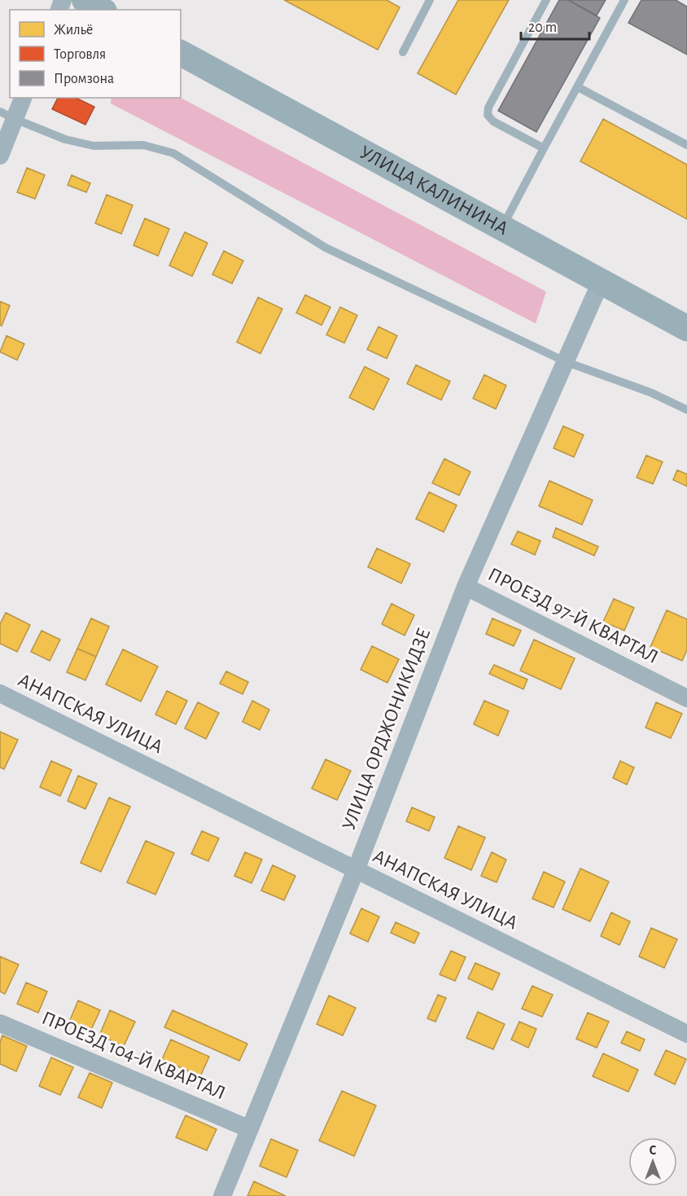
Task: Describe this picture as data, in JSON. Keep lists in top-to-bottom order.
{
  "streets": {
    "main road": ["УЛИЦА КАЛИНИНА"],
    "street": [
      "ПРОЕЗД 97-Й КВАРТАЛ",
      "АНАПСКАЯ УЛИЦА",
      "УЛИЦА ОРДЖОНИКИДЗЕ",
      "ПРОЕЗД 104-Й КВАРТАЛ"
    ]
  },
  "crossings": [
    ["УЛИЦА КАЛИНИНА", "УЛИЦА ОРДЖОНИКИДЗЕ"],
    ["ПРОЕЗД 97-Й КВАРТАЛ", "УЛИЦА ОРДЖОНИКИДЗЕ"],
    ["АНАПСКАЯ УЛИЦА", "УЛИЦА ОРДЖОНИКИДЗЕ"],
    ["УЛИЦА ОРДЖОНИКИДЗЕ", "ПРОЕЗД 104-Й КВАРТАЛ"]
  ],
  "legend": ["Жильё", "Торговля", "Промзона"],
  "scale_bar": "20 m",
  "north": "top"
}
